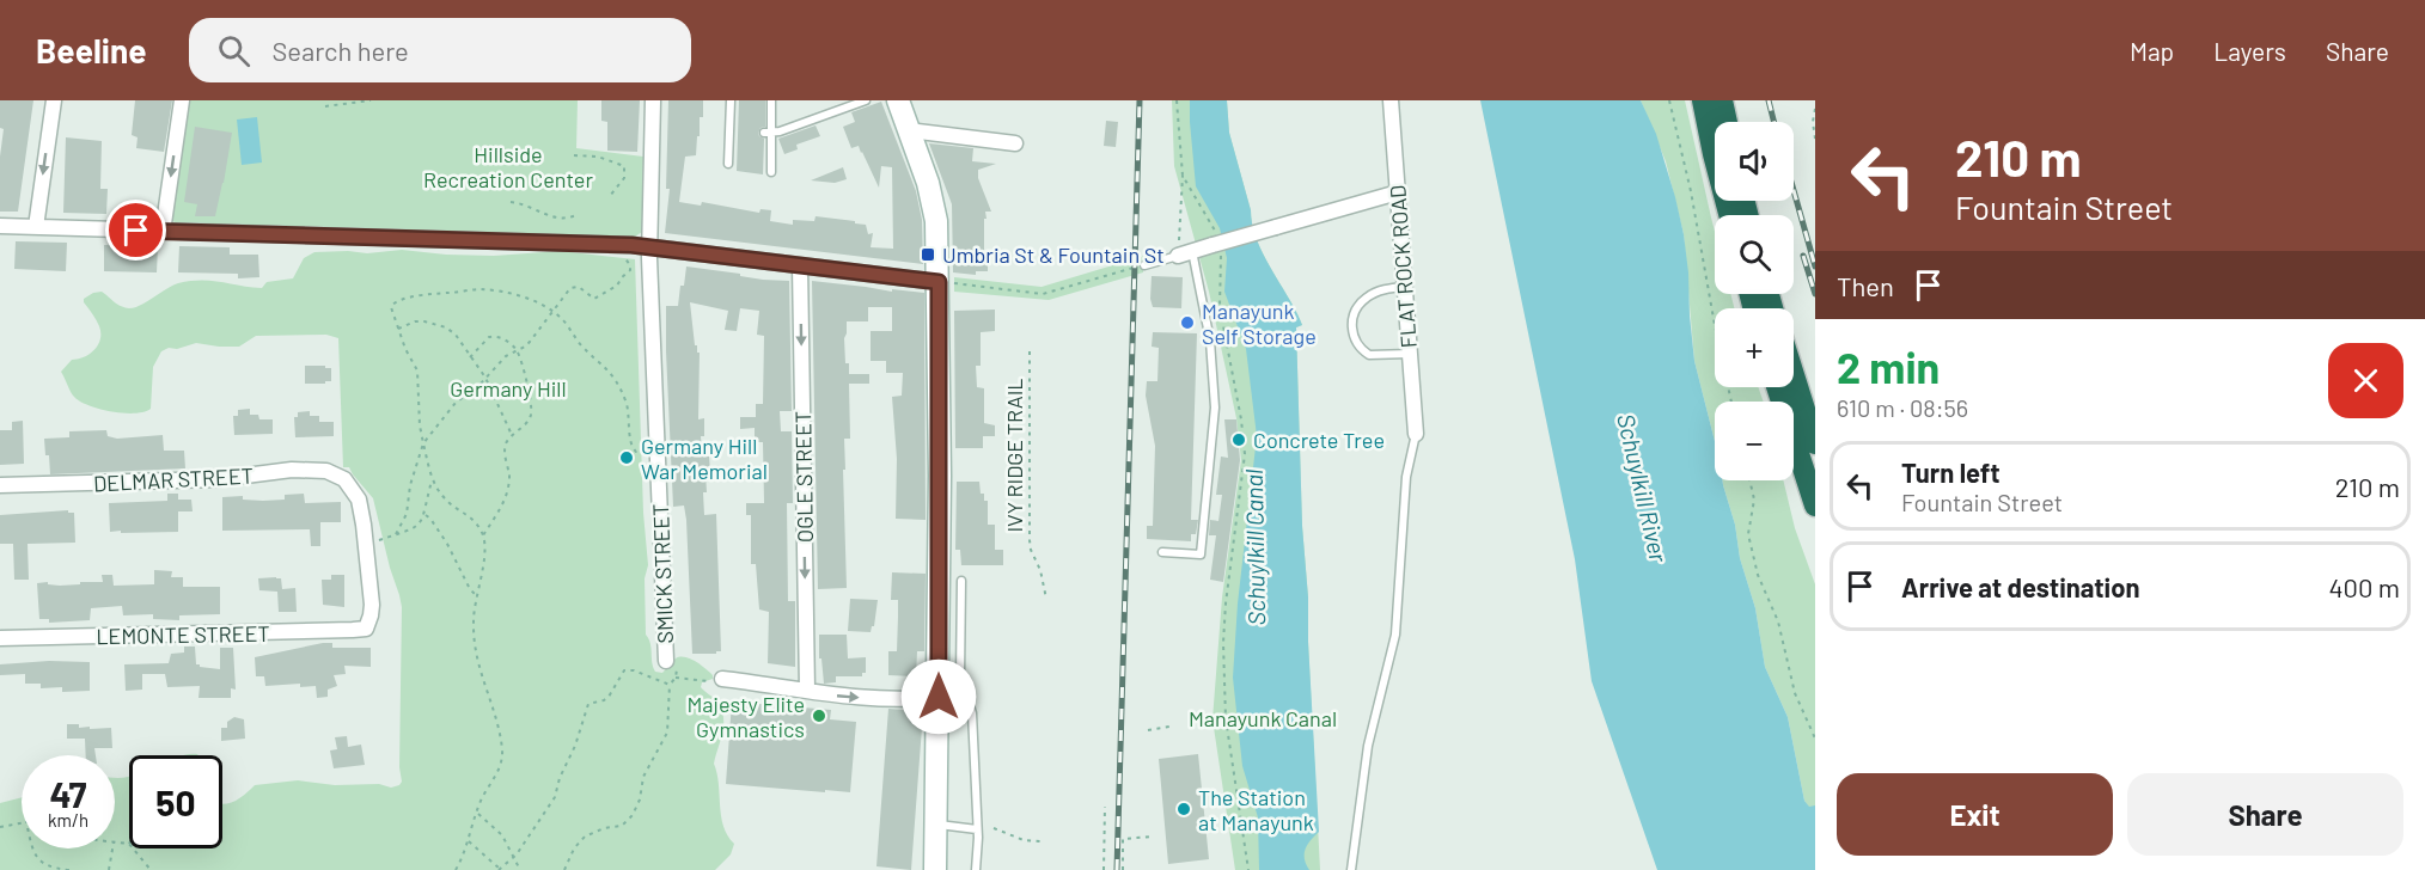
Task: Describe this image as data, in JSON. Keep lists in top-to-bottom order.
{
  "streets": {
    "street": [
      "FLAT ROCK ROAD",
      "OGLE STREET",
      "DELMAR STREET",
      "SMICK STREET",
      "LEMONTE STREET"
    ],
    "path": ["IVY RIDGE TRAIL"]
  },
  "crossings": [
    ["DELMAR STREET", "LEMONTE STREET"]
  ],
  "one_way": ["OGLE STREET"],
  "water": ["Schuylkill River", "Schuylkill Canal"],
  "parks": ["Hillside Recreation Center", "Germany Hill", "Manayunk Canal"],
  "places": {
    "transit": ["Umbria St & Fountain St"],
    "other": [
      "Manayunk Self Storage",
      "Concrete Tree",
      "Germany Hill War Memorial",
      "Majesty Elite Gymnastics",
      "The Station at Manayunk"
    ]
  },
  "page": {
    "header": "Beeline",
    "search": "Search here",
    "nav": ["Map", "Layers", "Share"],
    "turn": ["210 m", "Fountain Street"],
    "map_buttons": ["+", "−"],
    "then": "Then",
    "heading": ["2 min", "610 m · 08:56"],
    "list": [
      {
        "name": "Turn left",
        "note": "Fountain Street",
        "value": "210 m"
      },
      {
        "name": "Arrive at destination",
        "value": "400 m"
      }
    ],
    "speed": "47 km/h",
    "limit": "50",
    "buttons": ["Exit", "Share"]
  }
}
